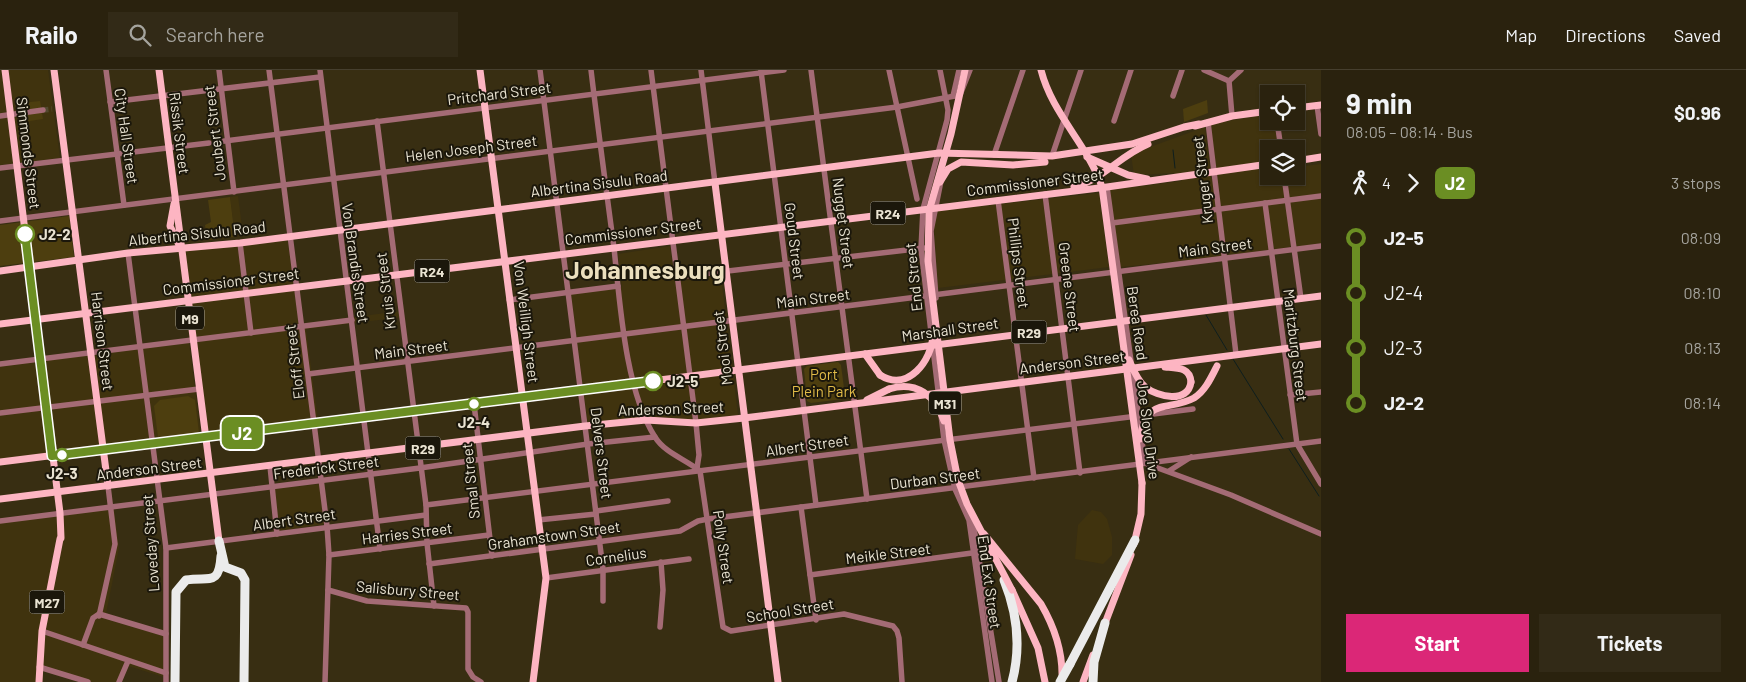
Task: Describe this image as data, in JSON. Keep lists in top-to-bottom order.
{
  "streets": {
    "main road": [
      "Rissik Street",
      "Simmonds Street",
      "Commissioner Street",
      "Albertina Sisulu Road",
      "R24",
      "M9",
      "Von Weilligh Street",
      "Marshall Street",
      "R29",
      "Harrison Street",
      "Mooi Street",
      "Anderson Street",
      "M31",
      "Joe Slovo Drive",
      "M27"
    ],
    "street": [
      "Pritchard Street",
      "Joubert Street",
      "City Hall Street",
      "Helen Joseph Street",
      "Kruger Street",
      "Nugget Street",
      "Goud Street",
      "Main Street",
      "Von Brandis Street",
      "Phillips Street",
      "End Street",
      "Greene Street",
      "Kruis Street",
      "Berea Road",
      "Maritzburg Street",
      "Eloff Street",
      "Albert Street",
      "Delvers Street",
      "Frederick Street",
      "Durban Street",
      "Smal Street",
      "Harries Street",
      "Grahamstown Street",
      "Loveday Street",
      "Polly Street",
      "Meikle Street",
      "Cornelius",
      "End Ext Street",
      "Salisbury Street",
      "School Street"
    ]
  },
  "crossings": [
    ["Pritchard Street", "Joubert Street"],
    ["Pritchard Street", "Goud Street"],
    ["Pritchard Street", "Von Brandis Street"],
    ["Pritchard Street", "Kruis Street"],
    ["Pritchard Street", "Von Weilligh Street"],
    ["Pritchard Street", "Mooi Street"],
    ["Pritchard Street", "Eloff Street"],
    ["Pritchard Street", "Delvers Street"],
    ["Pritchard Street", "Polly Street"],
    ["Rissik Street", "Helen Joseph Street"],
    ["Rissik Street", "Commissioner Street"],
    ["Rissik Street", "Albertina Sisulu Road"],
    ["Rissik Street", "Anderson Street"],
    ["Rissik Street", "Albert Street"],
    ["Rissik Street", "Frederick Street"],
    ["Joubert Street", "Helen Joseph Street"],
    ["City Hall Street", "Helen Joseph Street"],
    ["Helen Joseph Street", "Simmonds Street"],
    ["Helen Joseph Street", "Nugget Street"],
    ["Helen Joseph Street", "Goud Street"],
    ["Helen Joseph Street", "Von Brandis Street"],
    ["Helen Joseph Street", "Kruis Street"],
    ["Helen Joseph Street", "Von Weilligh Street"],
    ["Helen Joseph Street", "Harrison Street"],
    ["Helen Joseph Street", "Mooi Street"],
    ["Helen Joseph Street", "Eloff Street"],
    ["Helen Joseph Street", "Delvers Street"],
    ["Helen Joseph Street", "Polly Street"],
    ["Simmonds Street", "Commissioner Street"],
    ["Simmonds Street", "Albertina Sisulu Road"],
    ["Simmonds Street", "Anderson Street"],
    ["Simmonds Street", "Frederick Street"],
    ["Kruger Street", "Commissioner Street"],
    ["Kruger Street", "Albertina Sisulu Road"],
    ["Kruger Street", "Main Street"],
    ["Kruger Street", "Marshall Street"],
    ["Kruger Street", "Anderson Street"],
    ["Commissioner Street", "Albertina Sisulu Road"],
    ["Commissioner Street", "Nugget Street"],
    ["Commissioner Street", "Goud Street"],
    ["Commissioner Street", "Von Brandis Street"],
    ["Commissioner Street", "Phillips Street"],
    ["Commissioner Street", "End Street"],
    ["Commissioner Street", "Greene Street"],
    ["Commissioner Street", "Kruis Street"],
    ["Commissioner Street", "Von Weilligh Street"],
    ["Commissioner Street", "Berea Road"],
    ["Commissioner Street", "Harrison Street"],
    ["Commissioner Street", "Mooi Street"],
    ["Commissioner Street", "Eloff Street"],
    ["Commissioner Street", "M31"],
    ["Commissioner Street", "Delvers Street"],
    ["Commissioner Street", "Loveday Street"],
    ["Commissioner Street", "Polly Street"],
    ["Albertina Sisulu Road", "Nugget Street"],
    ["Albertina Sisulu Road", "Goud Street"],
    ["Albertina Sisulu Road", "Von Brandis Street"],
    ["Albertina Sisulu Road", "End Street"],
    ["Albertina Sisulu Road", "Kruis Street"],
    ["Albertina Sisulu Road", "Von Weilligh Street"],
    ["Albertina Sisulu Road", "Harrison Street"],
    ["Albertina Sisulu Road", "Mooi Street"],
    ["Albertina Sisulu Road", "Eloff Street"],
    ["Albertina Sisulu Road", "Delvers Street"],
    ["Albertina Sisulu Road", "Loveday Street"],
    ["Albertina Sisulu Road", "Polly Street"],
    ["Nugget Street", "Main Street"],
    ["Nugget Street", "Marshall Street"],
    ["Nugget Street", "Anderson Street"],
    ["Nugget Street", "Albert Street"],
    ["Nugget Street", "Durban Street"],
    ["Goud Street", "Main Street"],
    ["Goud Street", "Marshall Street"],
    ["Goud Street", "Anderson Street"],
    ["Goud Street", "Albert Street"],
    ["Goud Street", "Durban Street"],
    ["Main Street", "Von Brandis Street"],
    ["Main Street", "Phillips Street"],
    ["Main Street", "End Street"],
    ["Main Street", "Greene Street"],
    ["Main Street", "Kruis Street"],
    ["Main Street", "Von Weilligh Street"],
    ["Main Street", "Berea Road"],
    ["Main Street", "Maritzburg Street"],
    ["Main Street", "Mooi Street"],
    ["Main Street", "Eloff Street"],
    ["Main Street", "Delvers Street"],
    ["Main Street", "Polly Street"],
    ["Von Brandis Street", "Anderson Street"],
    ["Von Brandis Street", "Albert Street"],
    ["Von Brandis Street", "Frederick Street"],
    ["Von Brandis Street", "Harries Street"],
    ["Phillips Street", "Marshall Street"],
    ["Phillips Street", "Anderson Street"],
    ["Phillips Street", "Albert Street"],
    ["Phillips Street", "Durban Street"],
    ["End Street", "Marshall Street"],
    ["End Street", "Anderson Street"],
    ["End Street", "M31"],
    ["End Street", "Albert Street"],
    ["End Street", "Durban Street"],
    ["End Street", "End Ext Street"],
    ["Greene Street", "Marshall Street"],
    ["Greene Street", "Anderson Street"],
    ["Greene Street", "Albert Street"],
    ["Greene Street", "Durban Street"],
    ["Kruis Street", "Anderson Street"],
    ["Kruis Street", "Albert Street"],
    ["Kruis Street", "Frederick Street"],
    ["Kruis Street", "Harries Street"],
    ["Kruis Street", "Grahamstown Street"],
    ["Kruis Street", "Salisbury Street"],
    ["Von Weilligh Street", "Anderson Street"],
    ["Von Weilligh Street", "Albert Street"],
    ["Von Weilligh Street", "Frederick Street"],
    ["Von Weilligh Street", "Grahamstown Street"],
    ["Von Weilligh Street", "Cornelius"],
    ["Berea Road", "Marshall Street"],
    ["Berea Road", "Anderson Street"],
    ["Berea Road", "Albert Street"],
    ["Berea Road", "Durban Street"],
    ["Marshall Street", "Maritzburg Street"],
    ["Marshall Street", "Mooi Street"],
    ["Marshall Street", "Polly Street"],
    ["Harrison Street", "Anderson Street"],
    ["Harrison Street", "Frederick Street"],
    ["Maritzburg Street", "Anderson Street"],
    ["Maritzburg Street", "Durban Street"],
    ["Mooi Street", "Anderson Street"],
    ["Mooi Street", "Albert Street"],
    ["Mooi Street", "Durban Street"],
    ["Mooi Street", "School Street"],
    ["Eloff Street", "Anderson Street"],
    ["Eloff Street", "Albert Street"],
    ["Eloff Street", "Frederick Street"],
    ["Eloff Street", "Harries Street"],
    ["Eloff Street", "Salisbury Street"],
    ["Anderson Street", "Delvers Street"],
    ["Anderson Street", "Smal Street"],
    ["Anderson Street", "Loveday Street"],
    ["Anderson Street", "Polly Street"],
    ["M31", "Albert Street"],
    ["M31", "Meikle Street"],
    ["Albert Street", "Delvers Street"],
    ["Albert Street", "Smal Street"],
    ["Albert Street", "Loveday Street"],
    ["Albert Street", "Polly Street"],
    ["Delvers Street", "Frederick Street"],
    ["Delvers Street", "Grahamstown Street"],
    ["Delvers Street", "Cornelius"],
    ["Frederick Street", "Smal Street"],
    ["Frederick Street", "Loveday Street"],
    ["Durban Street", "Grahamstown Street"],
    ["Durban Street", "Polly Street"],
    ["Durban Street", "End Ext Street"],
    ["Smal Street", "Harries Street"],
    ["Smal Street", "Grahamstown Street"],
    ["Polly Street", "School Street"],
    ["Meikle Street", "End Ext Street"]
  ],
  "districts": ["Johannesburg"],
  "parks": ["Port Plein Park"],
  "places": [
    "J2-2",
    "J2-5",
    "J2-4",
    "J2-3"
  ],
  "lines": ["bus line J2"],
  "page": {
    "header": "Railo",
    "search": "Search here",
    "nav": ["Map", "Directions", "Saved"],
    "on_map": "J2",
    "heading": ["9 min", "08:05 – 08:14 · Bus", "$0.96"],
    "legs": ["4", "J2", "3 stops"],
    "list": [
      {
        "name": "J2-5",
        "value": "08:09"
      },
      {
        "name": "J2-4",
        "value": "08:10"
      },
      {
        "name": "J2-3",
        "value": "08:13"
      },
      {
        "name": "J2-2",
        "value": "08:14"
      }
    ],
    "buttons": ["Start", "Tickets"]
  }
}
